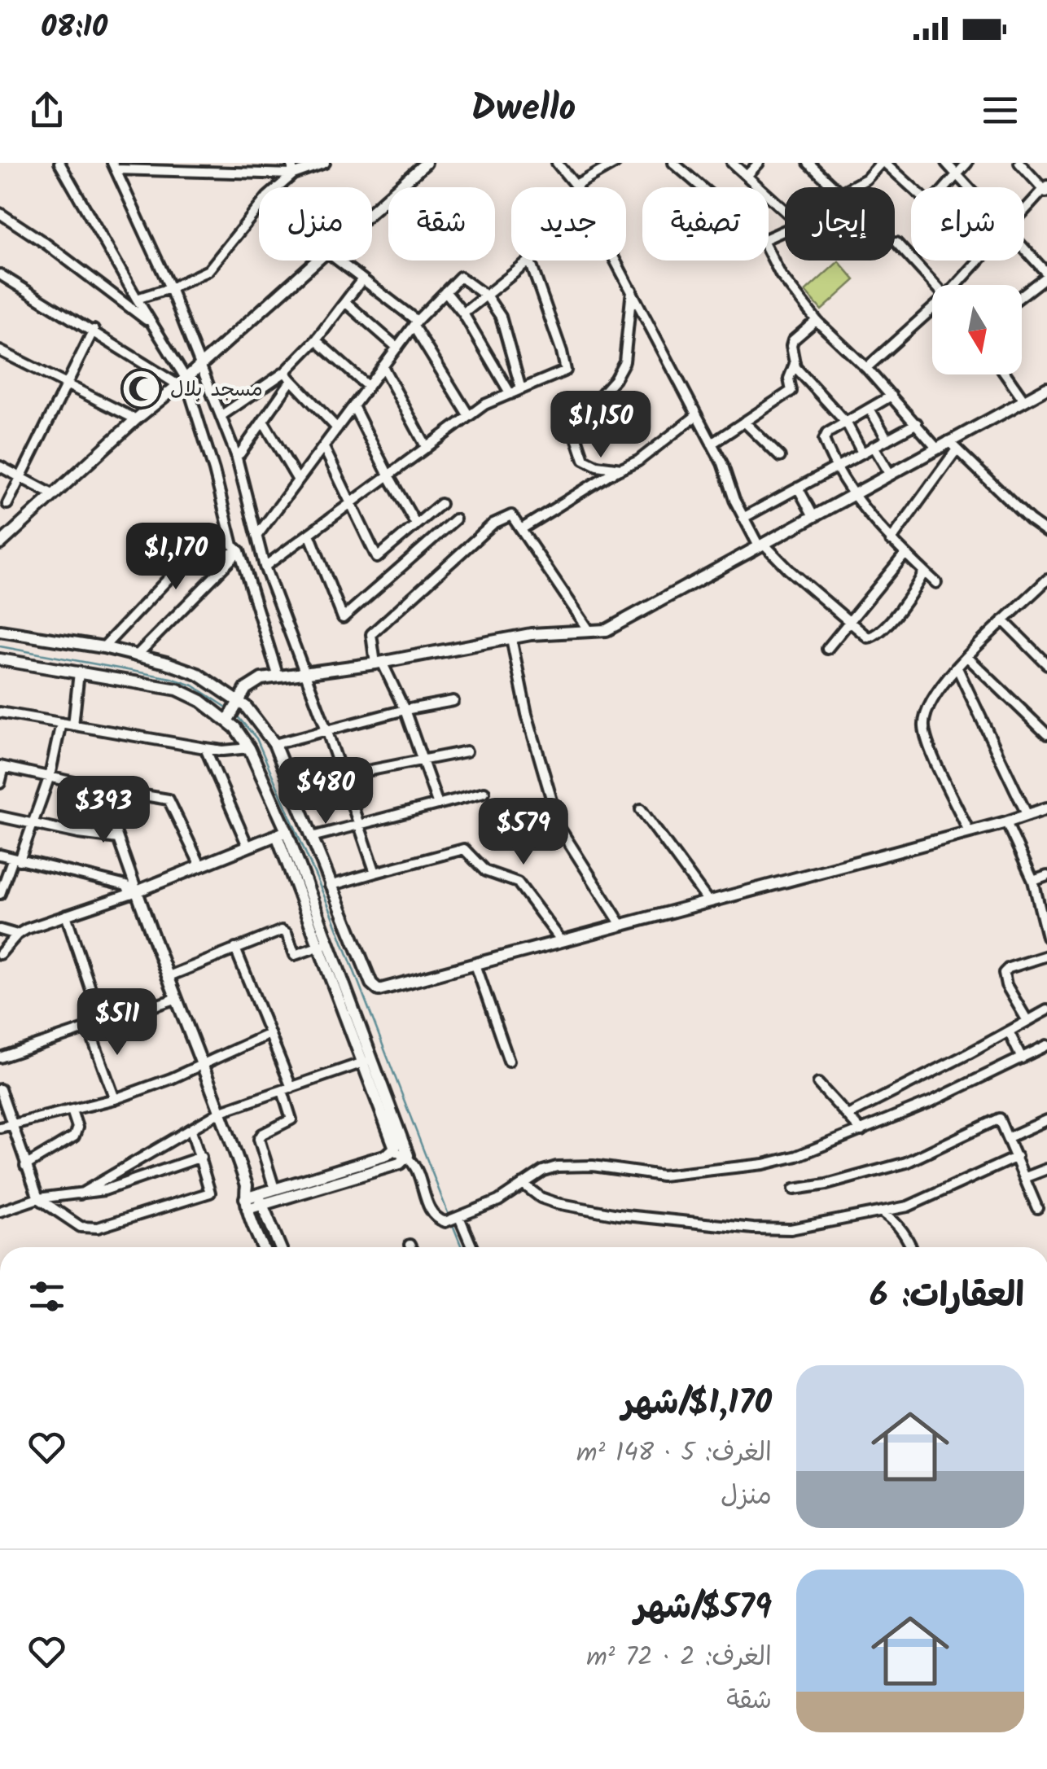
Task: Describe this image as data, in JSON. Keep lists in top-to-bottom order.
{
  "places": {
    "mosque": ["مسجد بلال"]
  },
  "north": "bottom",
  "page": {
    "status": "08:10",
    "header": "Dwello",
    "chip": [
      "شراء",
      "إيجار",
      "تصفية",
      "جديد",
      "شقة",
      "منزل"
    ],
    "price": [
      "$1,150",
      "$1,170",
      "$480",
      "$393",
      "$579",
      "$511"
    ],
    "heading": "العقارات: 6",
    "list": [
      {
        "name": "$1,170/شهر",
        "note": "الغرف: 5 · 148 m² · منزل"
      },
      {
        "name": "$579/شهر",
        "note": "الغرف: 2 · 72 m² · شقة"
      }
    ]
  }
}
